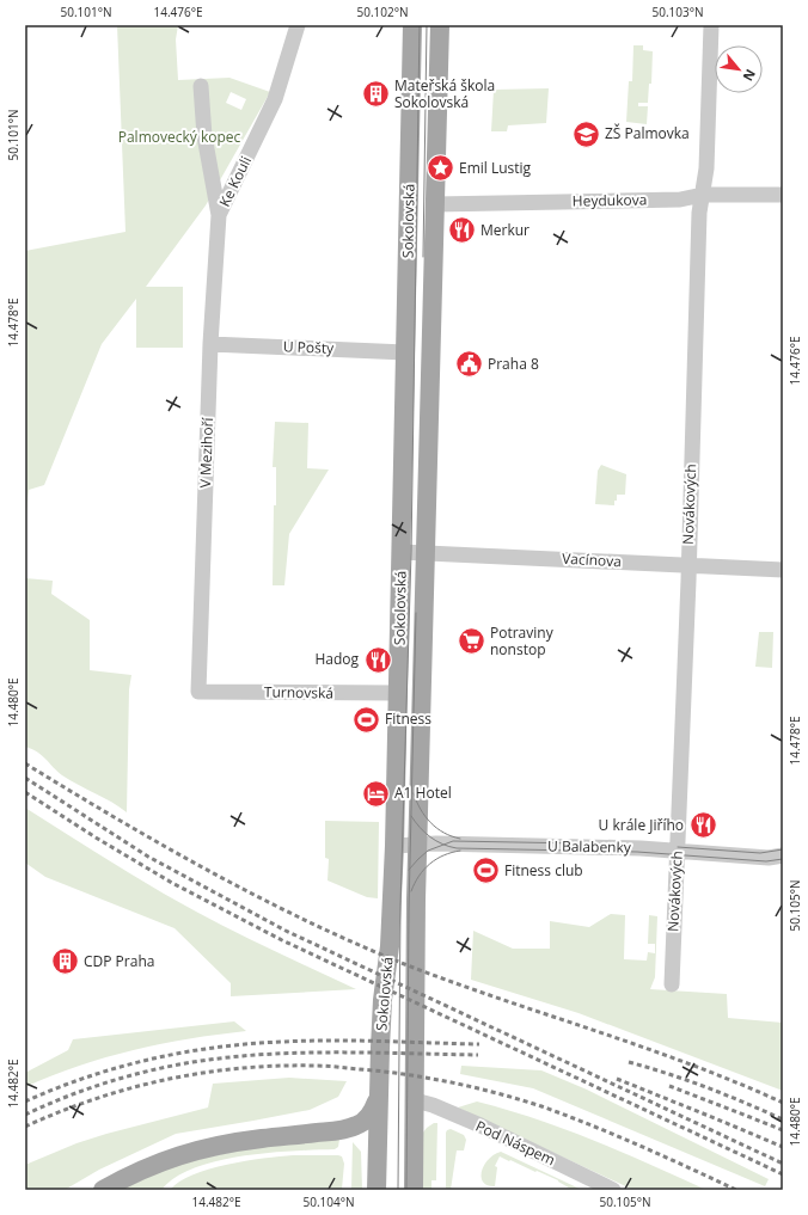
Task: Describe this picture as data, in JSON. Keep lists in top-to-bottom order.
{
  "streets": {
    "main road": ["Sokolovská"],
    "street": [
      "Ke Kouli",
      "Heydukova",
      "U Pošty",
      "V Mezihoří",
      "Novákových",
      "Vacínova",
      "Turnovská",
      "U Balabenky",
      "Pod Náspem"
    ]
  },
  "crossings": [
    ["Ke Kouli", "V Mezihoří"],
    ["Heydukova", "Sokolovská"],
    ["Heydukova", "Novákových"],
    ["Sokolovská", "U Pošty"],
    ["Sokolovská", "Vacínova"],
    ["Sokolovská", "Turnovská"],
    ["Sokolovská", "U Balabenky"],
    ["Sokolovská", "Pod Náspem"],
    ["U Pošty", "V Mezihoří"],
    ["V Mezihoří", "Turnovská"],
    ["Novákových", "Vacínova"],
    ["Novákových", "U Balabenky"]
  ],
  "parks": ["Palmovecký kopec"],
  "places": {
    "building": ["Mateřská škola Sokolovská", "CDP Praha"],
    "school or university": ["ZŠ Palmovka"],
    "place": ["Emil Lustig"],
    "restaurant": ["Merkur", "Hadog", "U krále Jiřího"],
    "public building": ["Praha 8"],
    "supermarket": ["Potraviny nonstop"],
    "sports": ["Fitness", "Fitness club"],
    "hotel": ["A1 Hotel"]
  },
  "north": "bottom right",
  "coordinates": [
    "50.101°N",
    "14.476°E",
    "50.102°N",
    "50.103°N",
    "14.478°E",
    "14.480°E",
    "50.105°N",
    "14.482°E",
    "50.104°N"
  ]
}
